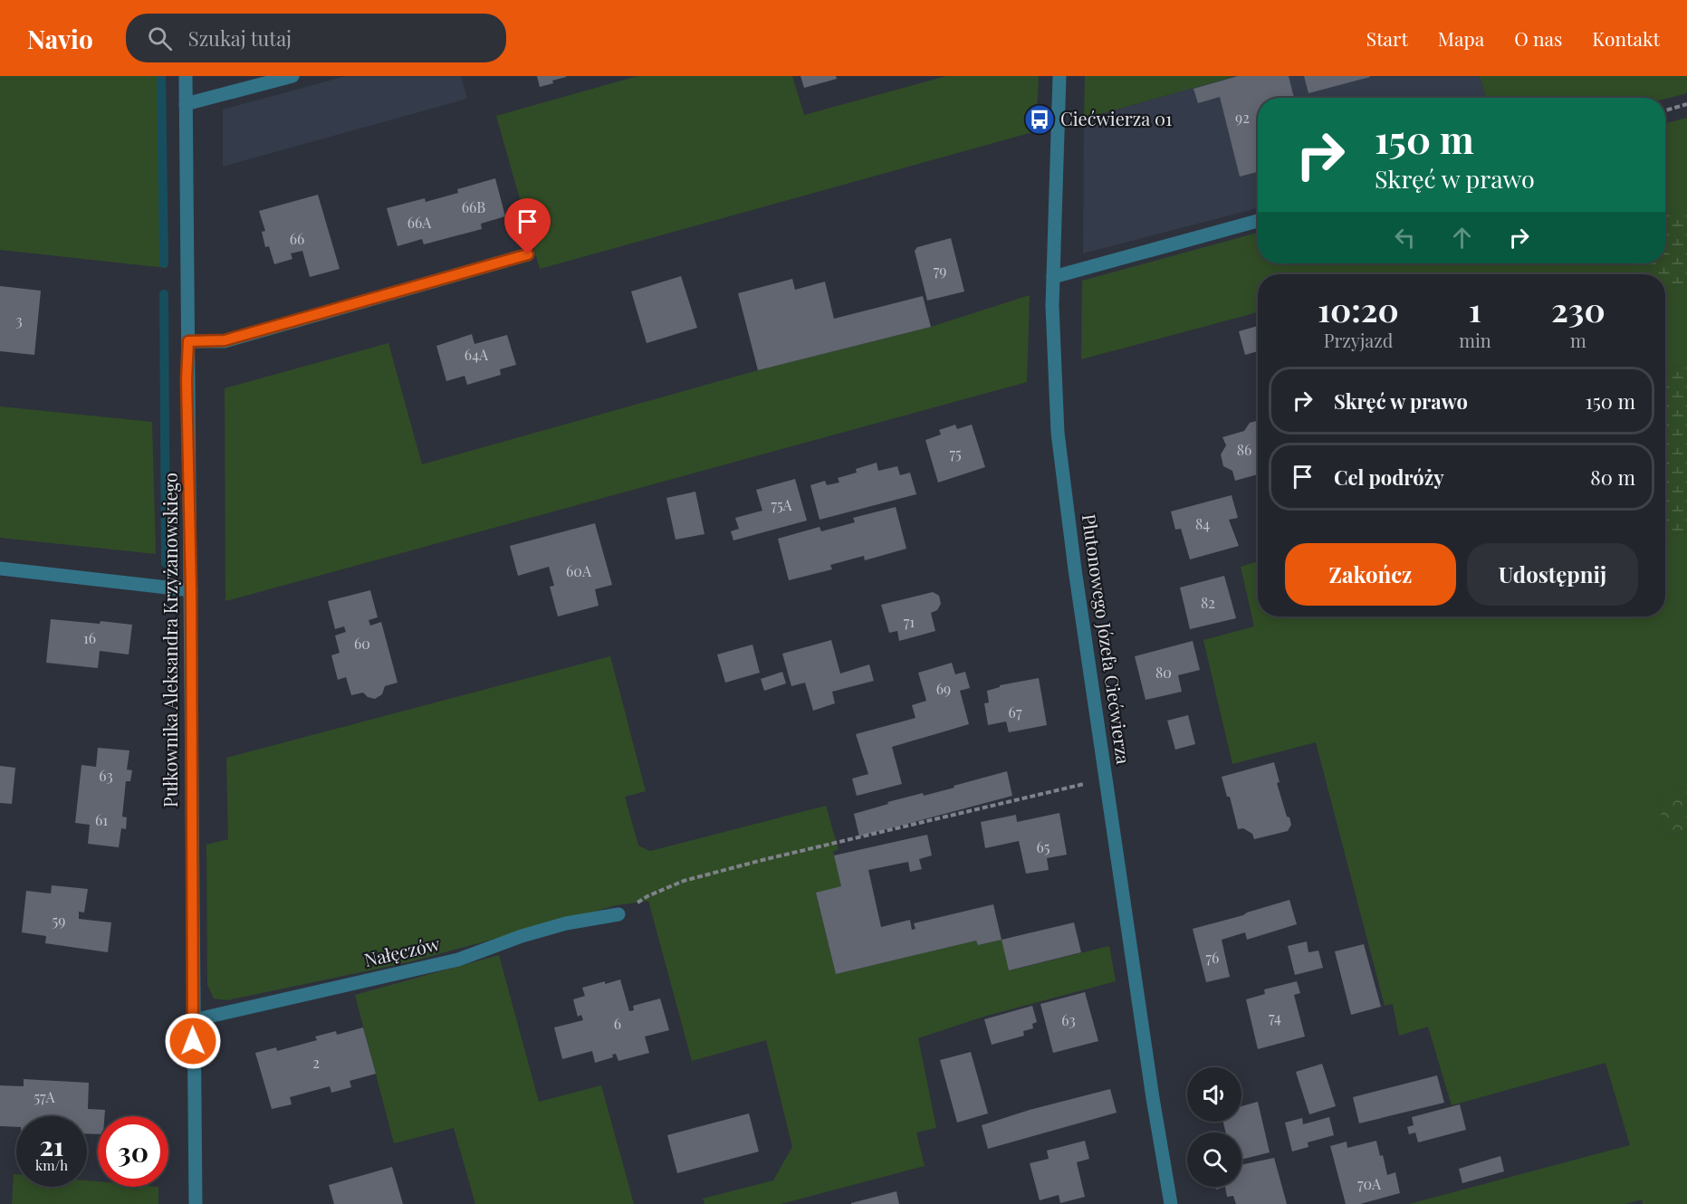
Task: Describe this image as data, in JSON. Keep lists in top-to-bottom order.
{
  "streets": {
    "street": ["Plutonowego Józefa Ciećwierza", "Pułkownika Aleksandra Krzyżanowskiego", "Nałęczów"]
  },
  "crossings": [
    ["Pułkownika Aleksandra Krzyżanowskiego", "Nałęczów"]
  ],
  "places": {
    "bus stop": ["Ciećwierza 01"]
  },
  "house_numbers": [
    "92",
    "66B",
    "66A",
    "66",
    "79",
    "3",
    "64A",
    "86",
    "75",
    "75A",
    "84",
    "60A",
    "82",
    "71",
    "16",
    "60",
    "80",
    "69",
    "67",
    "63",
    "61",
    "65",
    "59",
    "76",
    "74",
    "63",
    "6",
    "2",
    "57A",
    "70A"
  ],
  "page": {
    "header": "Navio",
    "search": "Szukaj tutaj",
    "nav": [
      "Start",
      "Mapa",
      "O nas",
      "Kontakt"
    ],
    "turn": ["150 m", "Skręć w prawo"],
    "eta": [
      "10:20",
      "Przyjazd",
      "1",
      "min",
      "230",
      "m"
    ],
    "list": [
      {
        "name": "Skręć w prawo",
        "value": "150 m"
      },
      {
        "name": "Cel podróży",
        "value": "80 m"
      }
    ],
    "buttons": ["Zakończ", "Udostępnij"],
    "speed": "21 km/h",
    "limit": "30"
  }
}
